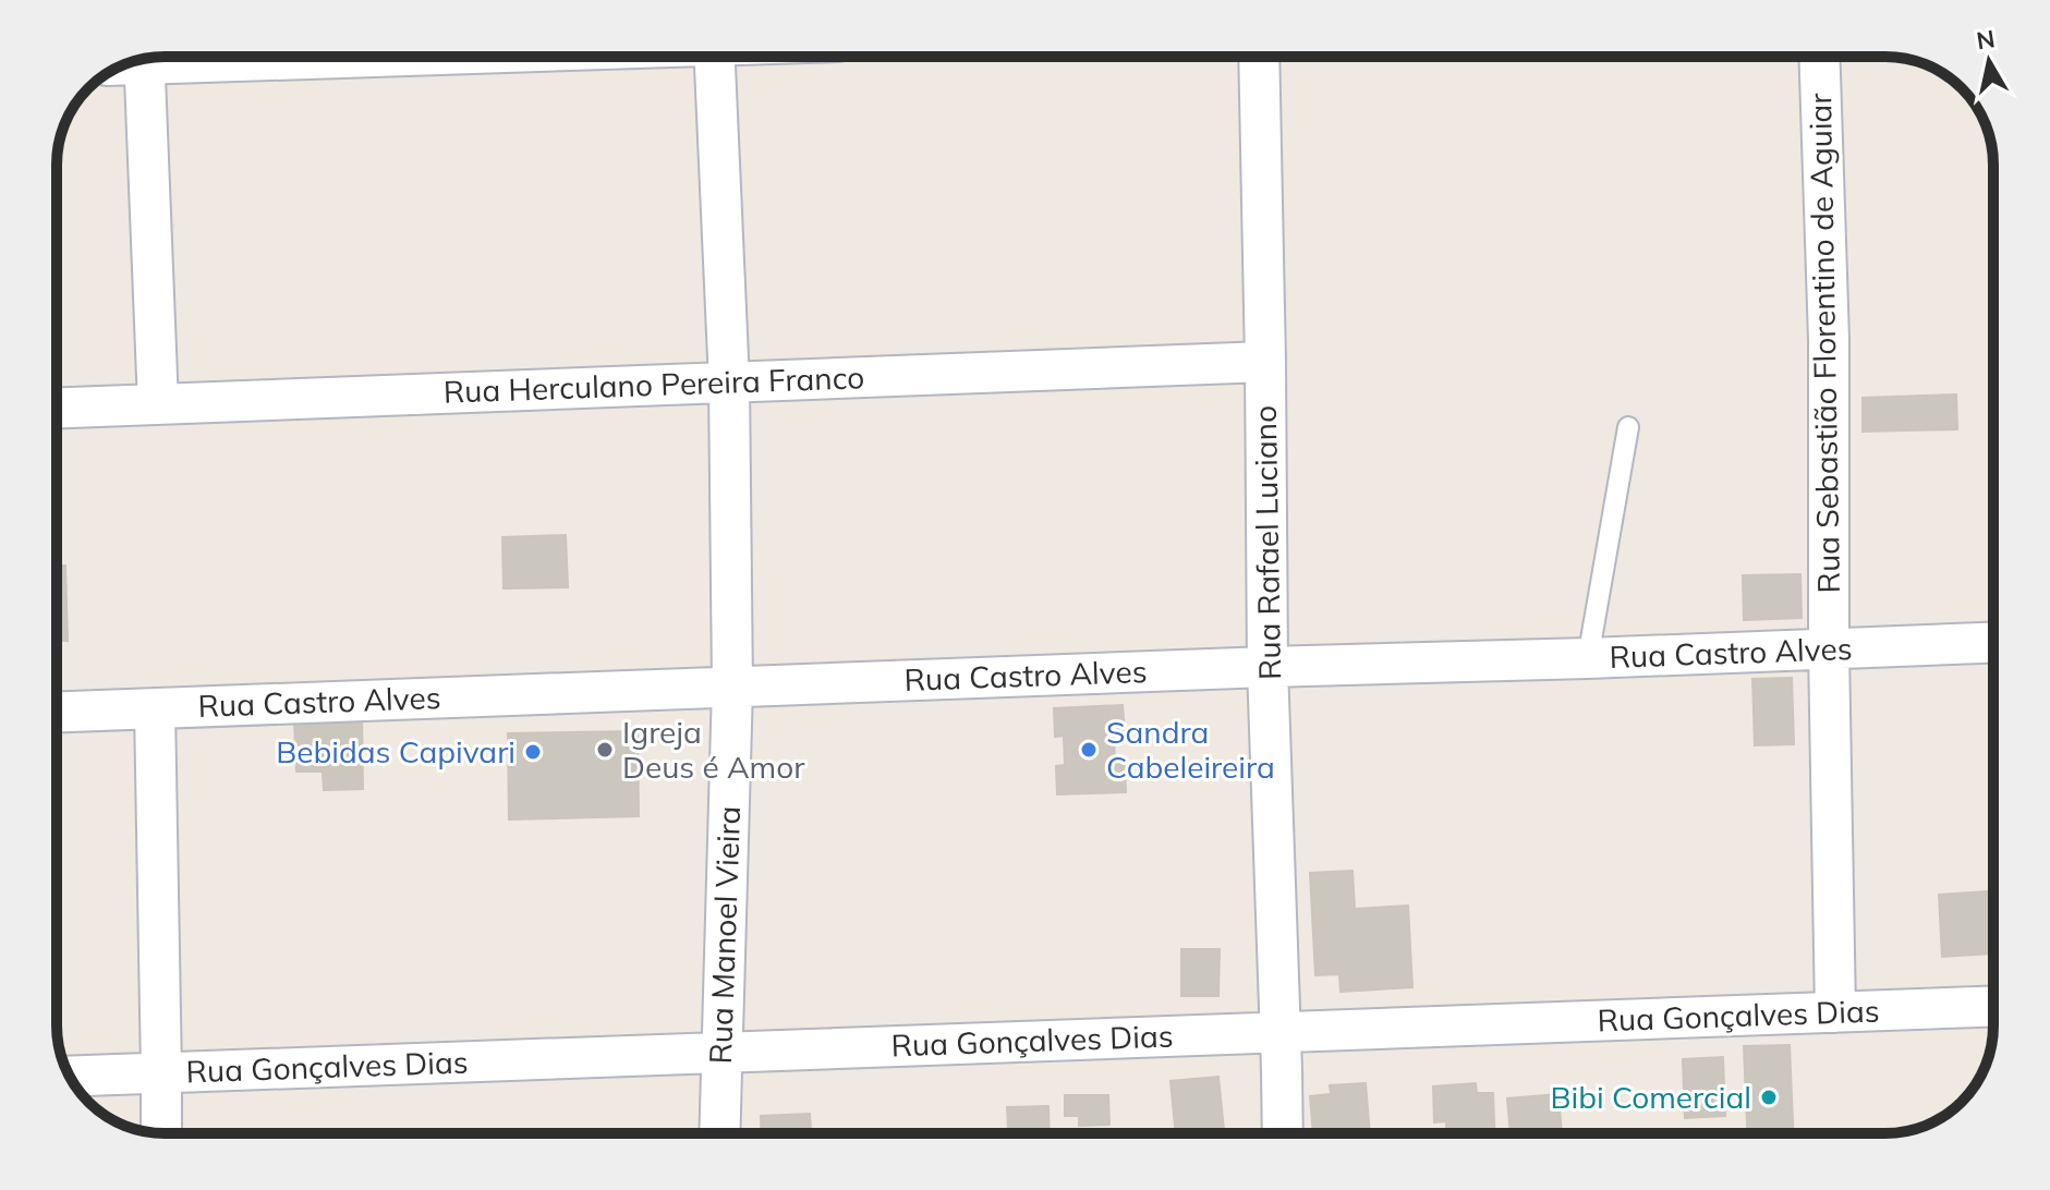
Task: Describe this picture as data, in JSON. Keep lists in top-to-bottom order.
{
  "streets": {
    "street": [
      "Rua Sebastião Florentino de Aguiar",
      "Rua Herculano Pereira Franco",
      "Rua Rafael Luciano",
      "Rua Castro Alves",
      "Rua Manoel Vieira",
      "Rua Gonçalves Dias"
    ]
  },
  "crossings": [
    ["Rua Sebastião Florentino de Aguiar", "Rua Castro Alves"],
    ["Rua Sebastião Florentino de Aguiar", "Rua Gonçalves Dias"],
    ["Rua Herculano Pereira Franco", "Rua Rafael Luciano"],
    ["Rua Herculano Pereira Franco", "Rua Manoel Vieira"],
    ["Rua Rafael Luciano", "Rua Castro Alves"],
    ["Rua Rafael Luciano", "Rua Gonçalves Dias"],
    ["Rua Castro Alves", "Rua Manoel Vieira"],
    ["Rua Manoel Vieira", "Rua Gonçalves Dias"]
  ],
  "places": [
    "Igreja Deus é Amor",
    "Sandra Cabeleireira",
    "Bebidas Capivari",
    "Bibi Comercial"
  ],
  "north": "top"
}
